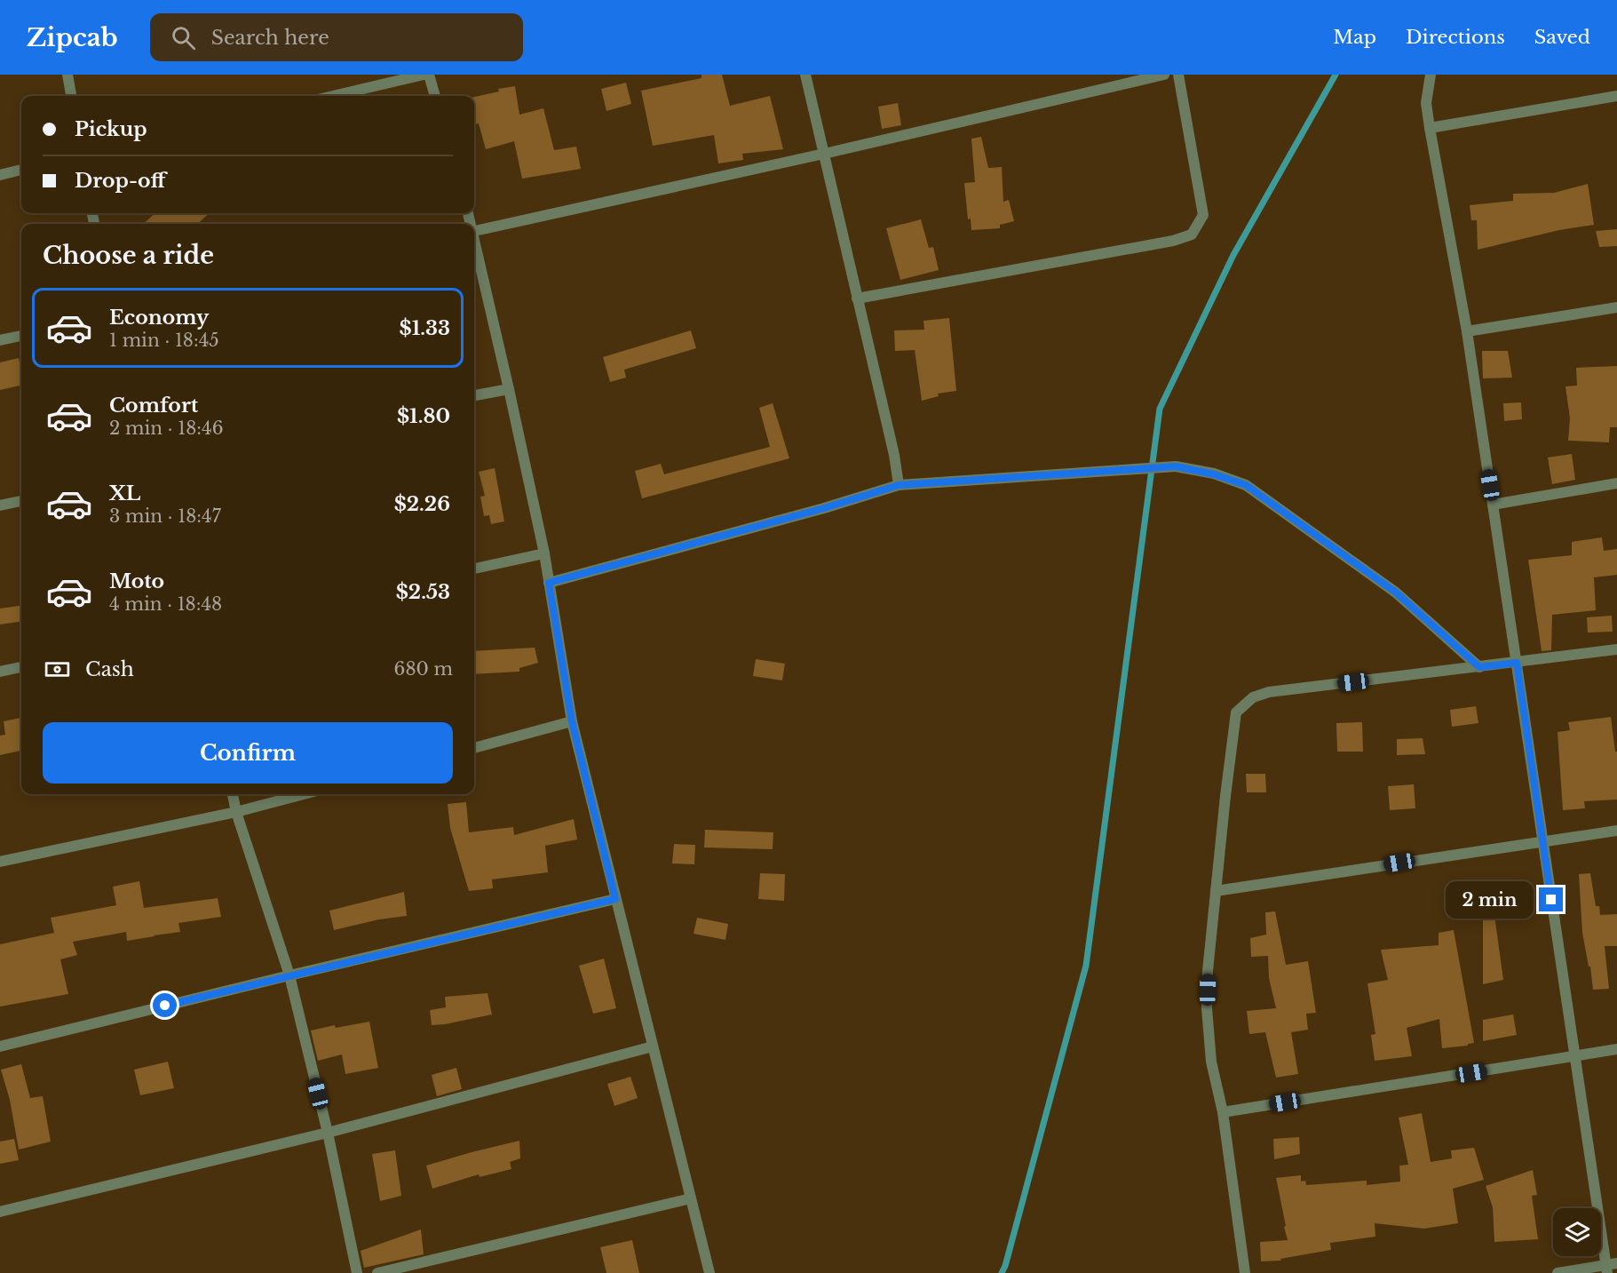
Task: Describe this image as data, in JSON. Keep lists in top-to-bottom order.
{
  "page": {
    "header": "Zipcab",
    "search": "Search here",
    "nav": ["Map", "Directions", "Saved"],
    "banner": ["Pickup", "Drop-off"],
    "heading": "Choose a ride",
    "list": [
      {
        "name": "Economy",
        "note": "1 min · 18:45",
        "value": "$1.33"
      },
      {
        "name": "Comfort",
        "note": "2 min · 18:46",
        "value": "$1.80"
      },
      {
        "name": "XL",
        "note": "3 min · 18:47",
        "value": "$2.26"
      },
      {
        "name": "Moto",
        "note": "4 min · 18:48",
        "value": "$2.53"
      }
    ],
    "pay": ["Cash", "680 m"],
    "buttons": "Confirm",
    "bubble": "2 min"
  }
}
